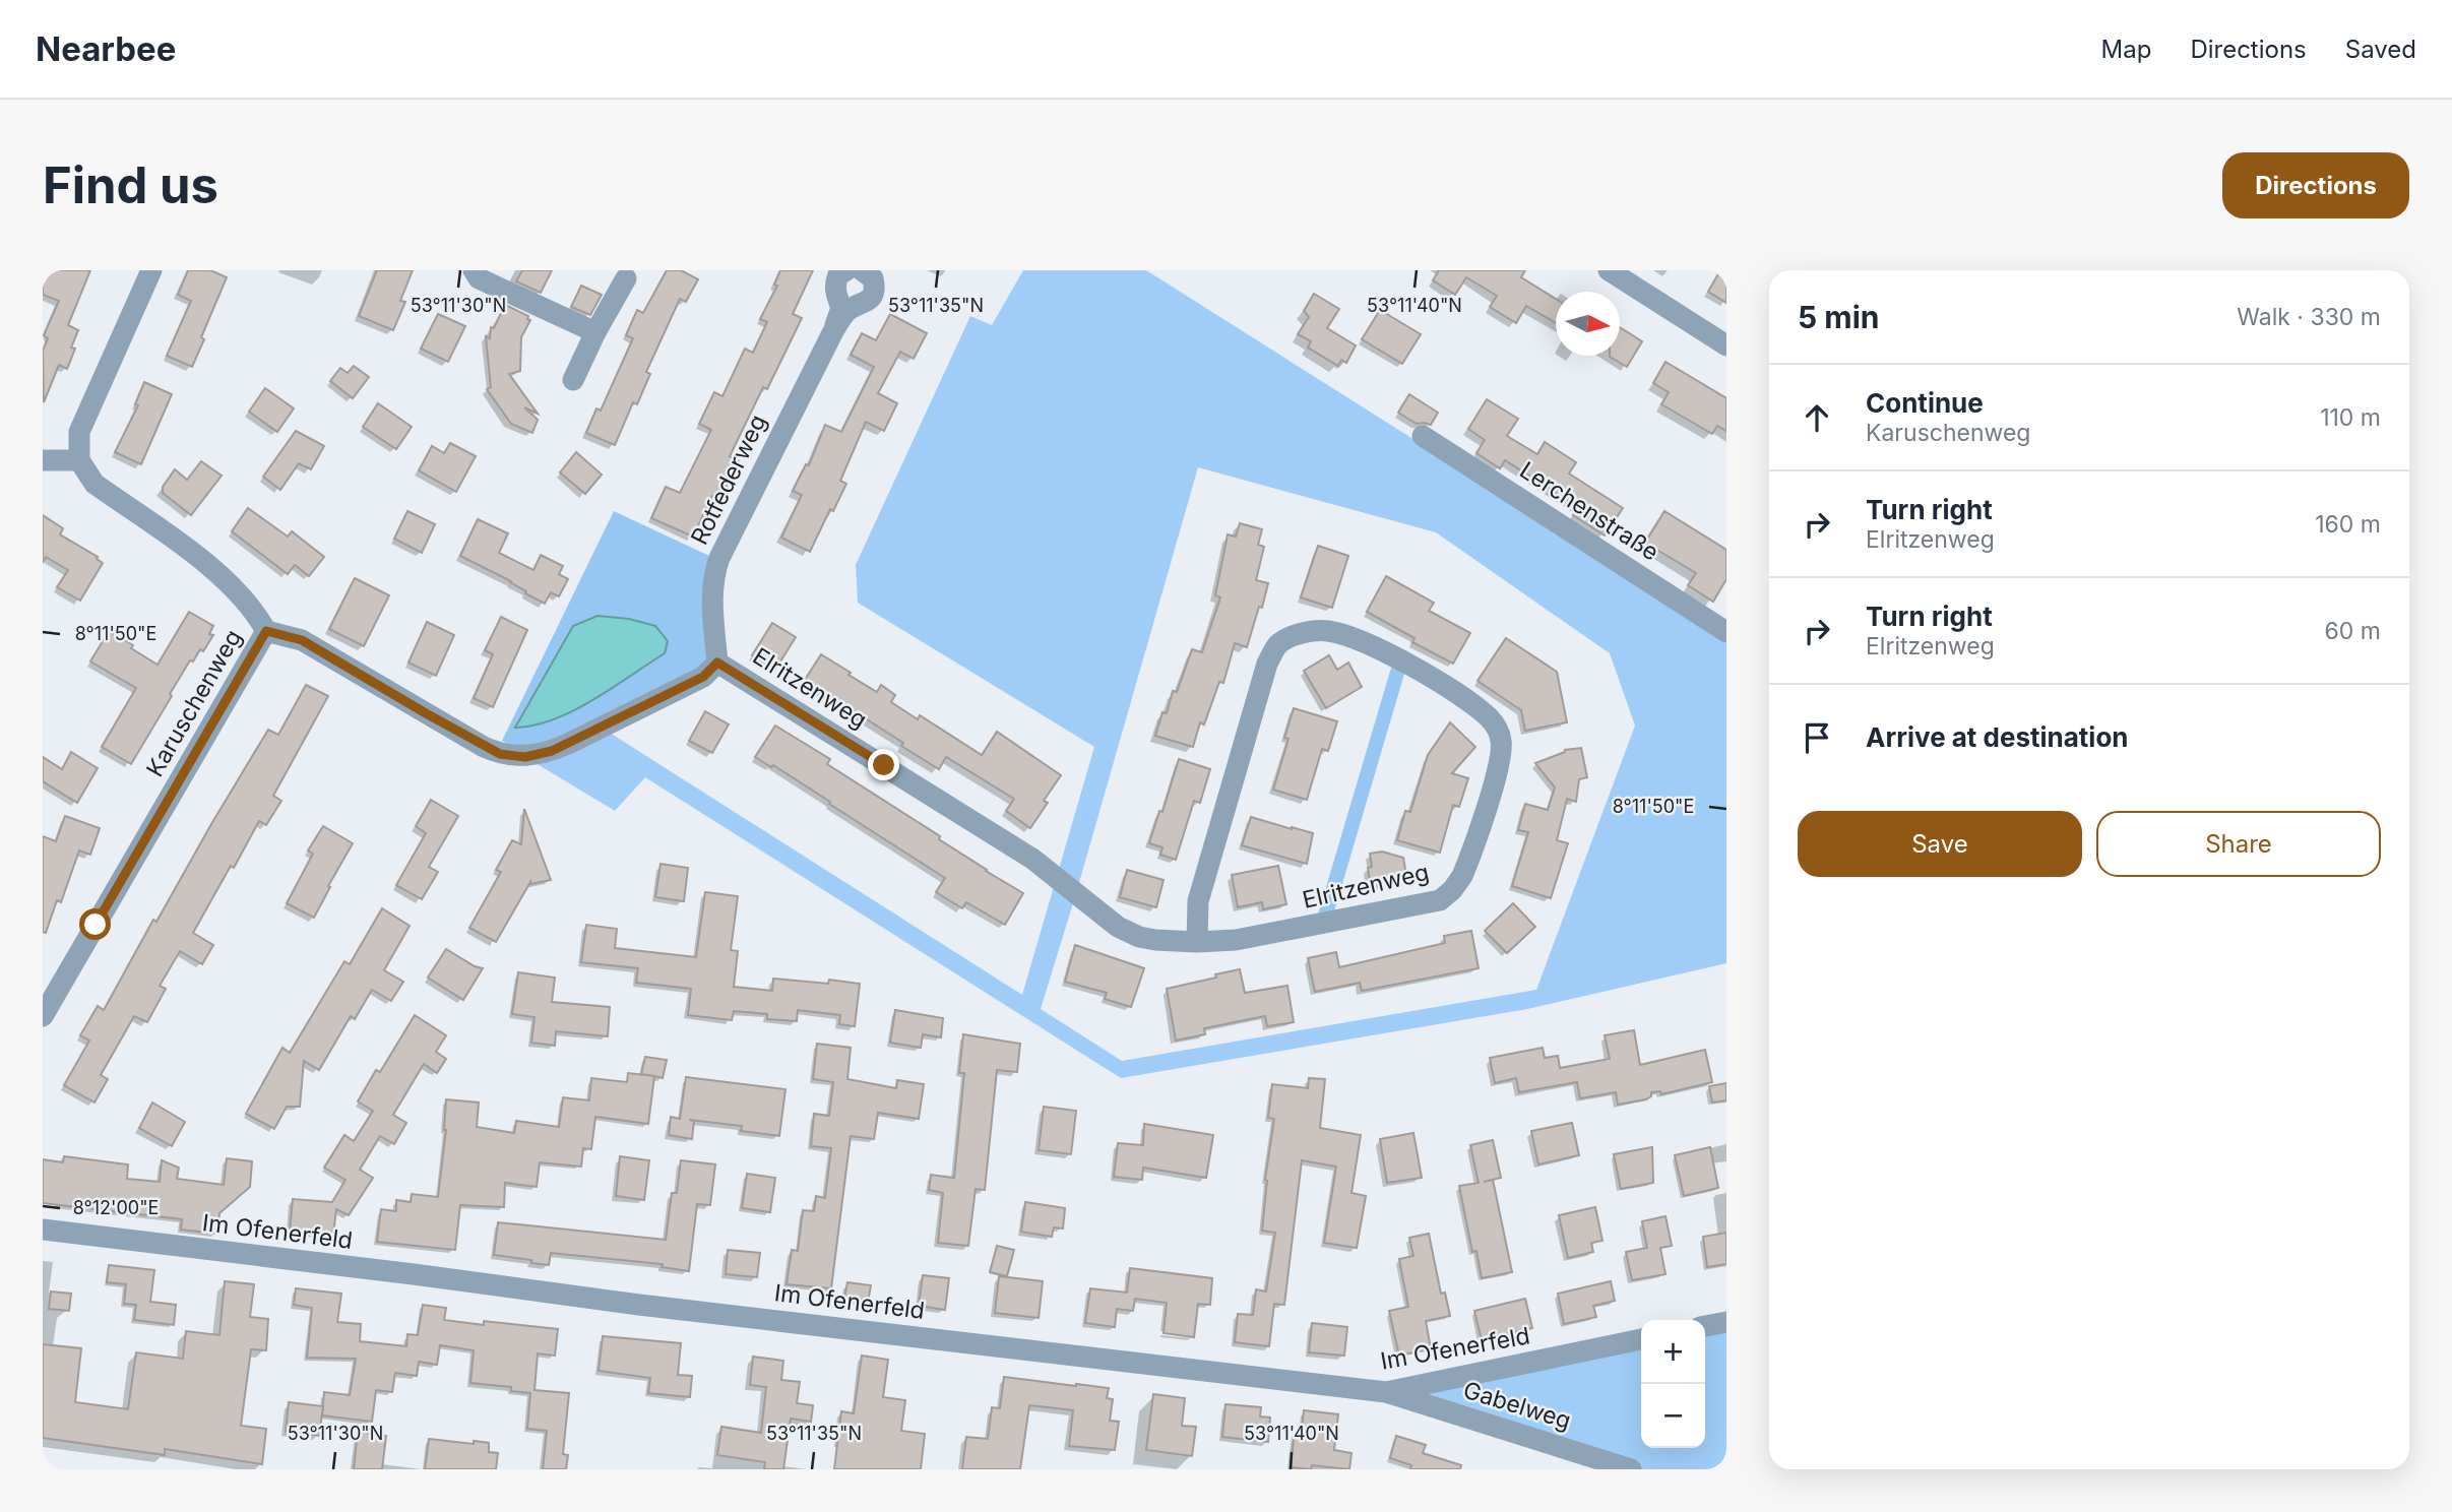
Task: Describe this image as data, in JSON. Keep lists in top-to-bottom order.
{
  "streets": {
    "street": [
      "Rotfederweg",
      "Lerchenstraße",
      "Elritzenweg",
      "Karuschenweg",
      "Im Ofenerfeld",
      "Gabelweg"
    ]
  },
  "crossings": [
    ["Rotfederweg", "Elritzenweg"],
    ["Elritzenweg", "Karuschenweg"],
    ["Im Ofenerfeld", "Gabelweg"]
  ],
  "north": "right",
  "page": {
    "header": "Nearbee",
    "nav": ["Map", "Directions", "Saved"],
    "buttons": [
      "Directions",
      ["Save", "Share"]
    ],
    "title": "Find us",
    "heading": ["5 min", "Walk · 330 m"],
    "list": [
      ["Continue", "Karuschenweg", "110 m"],
      ["Turn right", "Elritzenweg", "160 m"],
      ["Turn right", "Elritzenweg", "60 m"],
      "Arrive at destination"
    ],
    "map_buttons": ["+", "−"]
  },
  "coordinates": [
    "53°11'30\"N",
    "53°11'35\"N",
    "53°11'40\"N",
    "8°11'50\"E",
    "8°12'00\"E"
  ]
}
